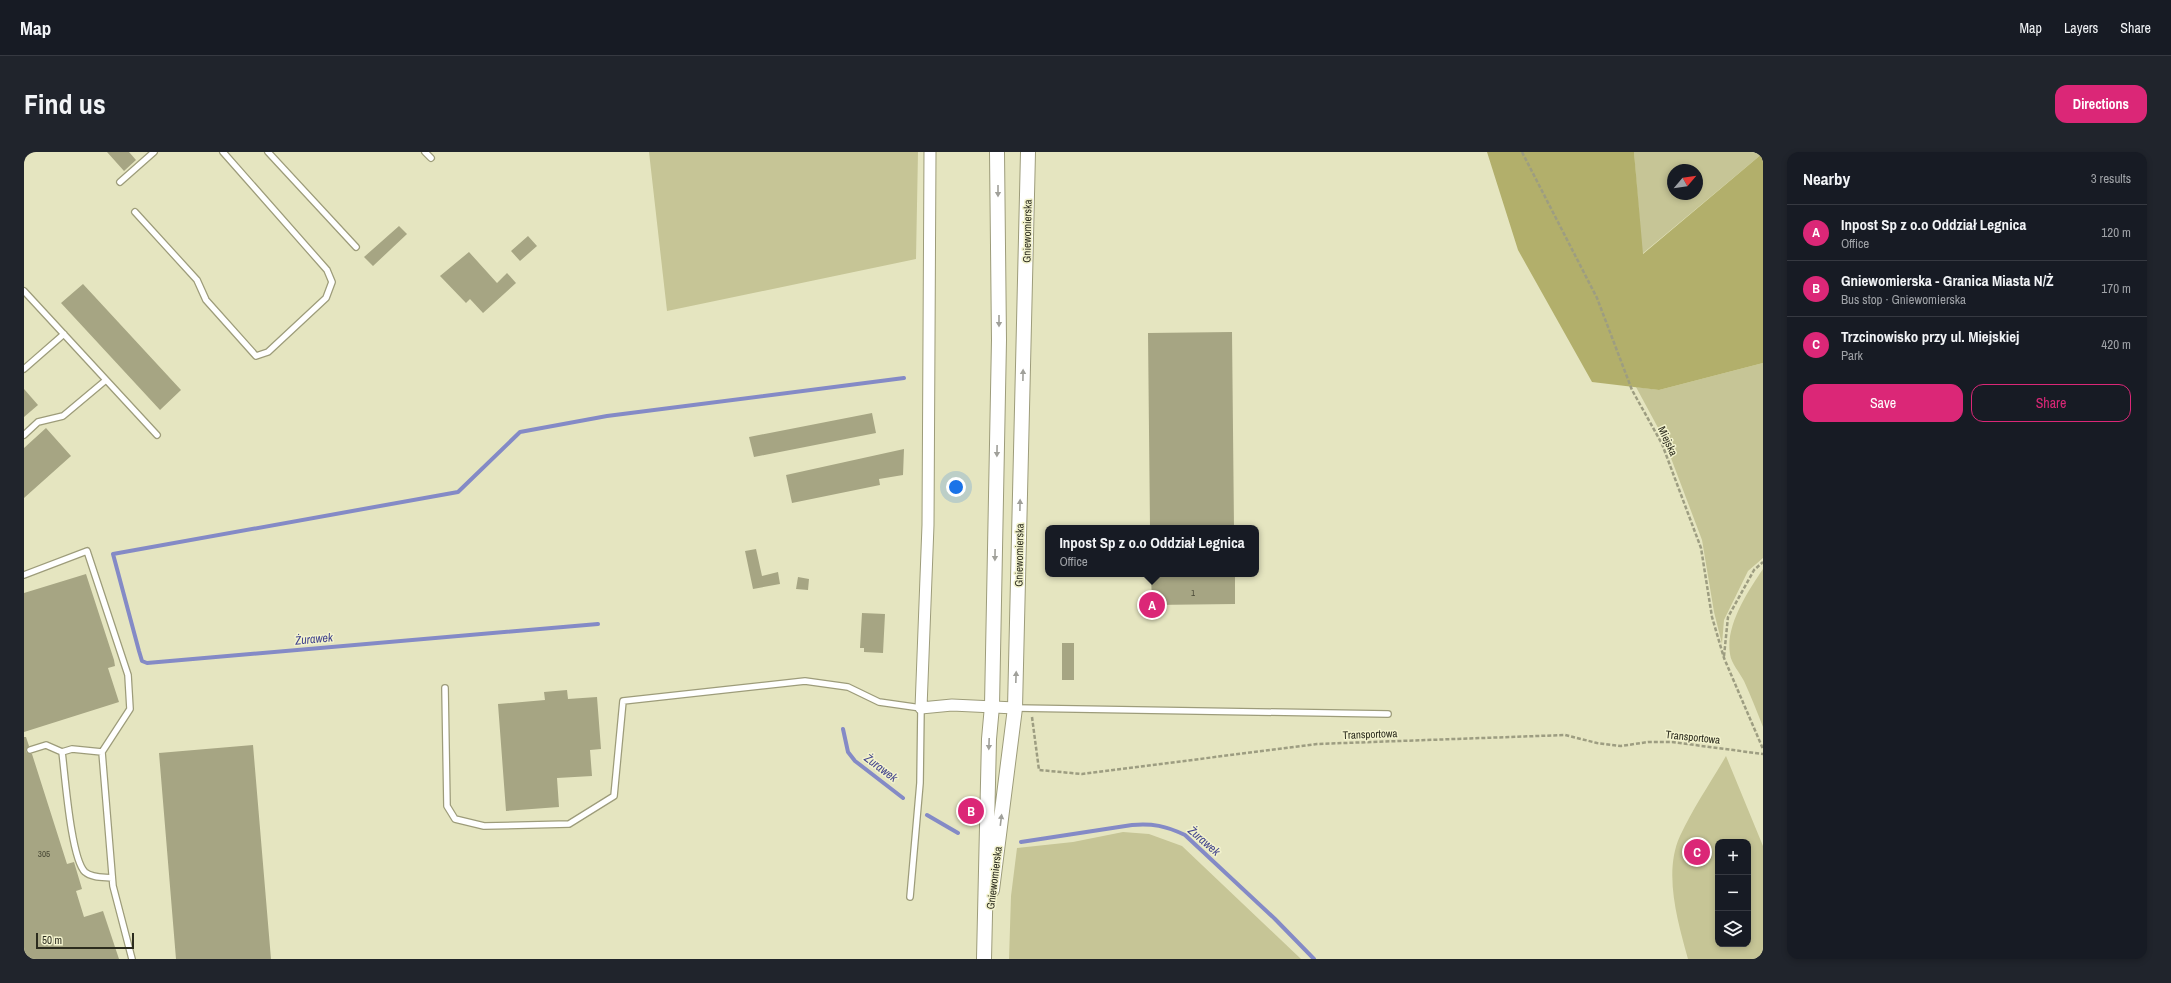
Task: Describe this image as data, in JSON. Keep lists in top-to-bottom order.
{
  "streets": {
    "street": ["Gniewomierska"],
    "path": ["Miejska", "Transportowa"]
  },
  "water": ["Żurawek"],
  "house_numbers": ["1", "305"],
  "scale_bar": "50 m",
  "north": "top right",
  "page": {
    "header": "Map",
    "nav": ["Map", "Layers", "Share"],
    "title": "Find us",
    "buttons": [
      "Directions",
      ["Save", "Share"]
    ],
    "heading": ["Nearby", "3 results"],
    "list": [
      {
        "mark": "A",
        "name": "Inpost Sp z o.o Oddział Legnica",
        "note": "Office",
        "value": "120 m"
      },
      {
        "mark": "B",
        "name": "Gniewomierska - Granica Miasta N/Ż",
        "note": "Bus stop · Gniewomierska",
        "value": "170 m"
      },
      {
        "mark": "C",
        "name": "Trzcinowisko przy ul. Miejskiej",
        "note": "Park",
        "value": "420 m"
      }
    ],
    "popup": ["Inpost Sp z o.o Oddział Legnica", "Office"],
    "pins": ["A", "B", "C"],
    "map_buttons": ["+", "−"],
    "scale": "50 m"
  }
}
